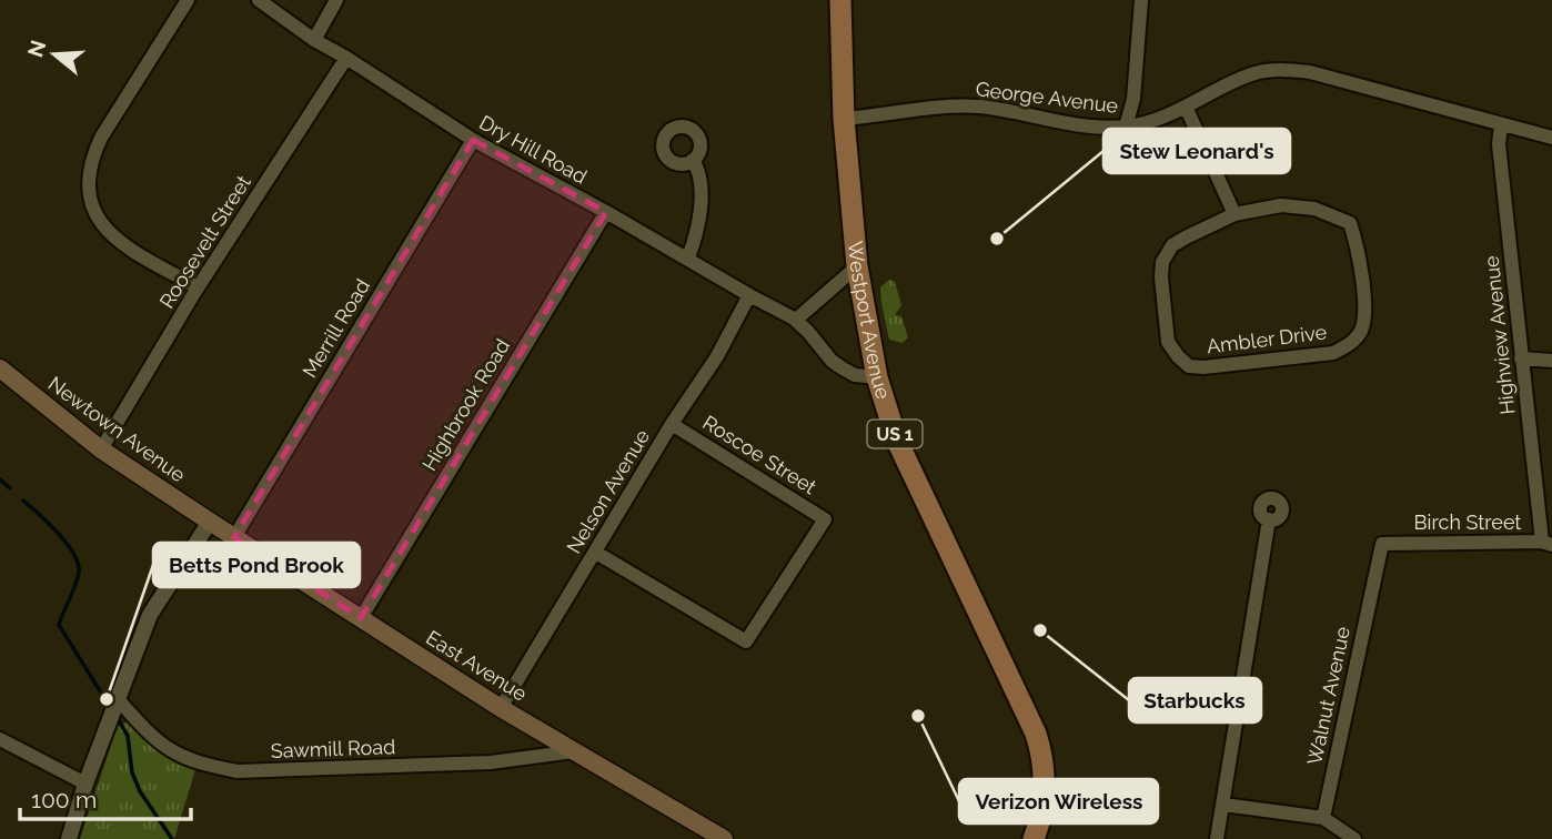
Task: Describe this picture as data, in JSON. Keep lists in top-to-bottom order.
{
  "streets": {
    "main road": [
      "Westport Avenue",
      "Newtown Avenue",
      "US 1",
      "East Avenue"
    ],
    "street": [
      "George Avenue",
      "Dry Hill Road",
      "Roosevelt Street",
      "Merrill Road",
      "Highview Avenue",
      "Ambler Drive",
      "Highbrook Road",
      "Roscoe Street",
      "Nelson Avenue",
      "Birch Street",
      "Walnut Avenue",
      "Sawmill Road"
    ]
  },
  "crossings": [
    ["George Avenue", "Westport Avenue"],
    ["George Avenue", "Highview Avenue"],
    ["Dry Hill Road", "Roosevelt Street"],
    ["Dry Hill Road", "Westport Avenue"],
    ["Dry Hill Road", "Merrill Road"],
    ["Dry Hill Road", "Highbrook Road"],
    ["Dry Hill Road", "Nelson Avenue"],
    ["Roosevelt Street", "Newtown Avenue"],
    ["Merrill Road", "East Avenue"],
    ["Highview Avenue", "Birch Street"],
    ["Highbrook Road", "East Avenue"],
    ["Newtown Avenue", "East Avenue"],
    ["Roscoe Street", "Nelson Avenue"],
    ["Nelson Avenue", "East Avenue"],
    ["Birch Street", "Walnut Avenue"],
    ["East Avenue", "Sawmill Road"]
  ],
  "places": [
    "Stew Leonard's",
    "Starbucks",
    "Betts Pond Brook",
    "Verizon Wireless"
  ],
  "scale_bar": "100 m",
  "north": "left"
}
